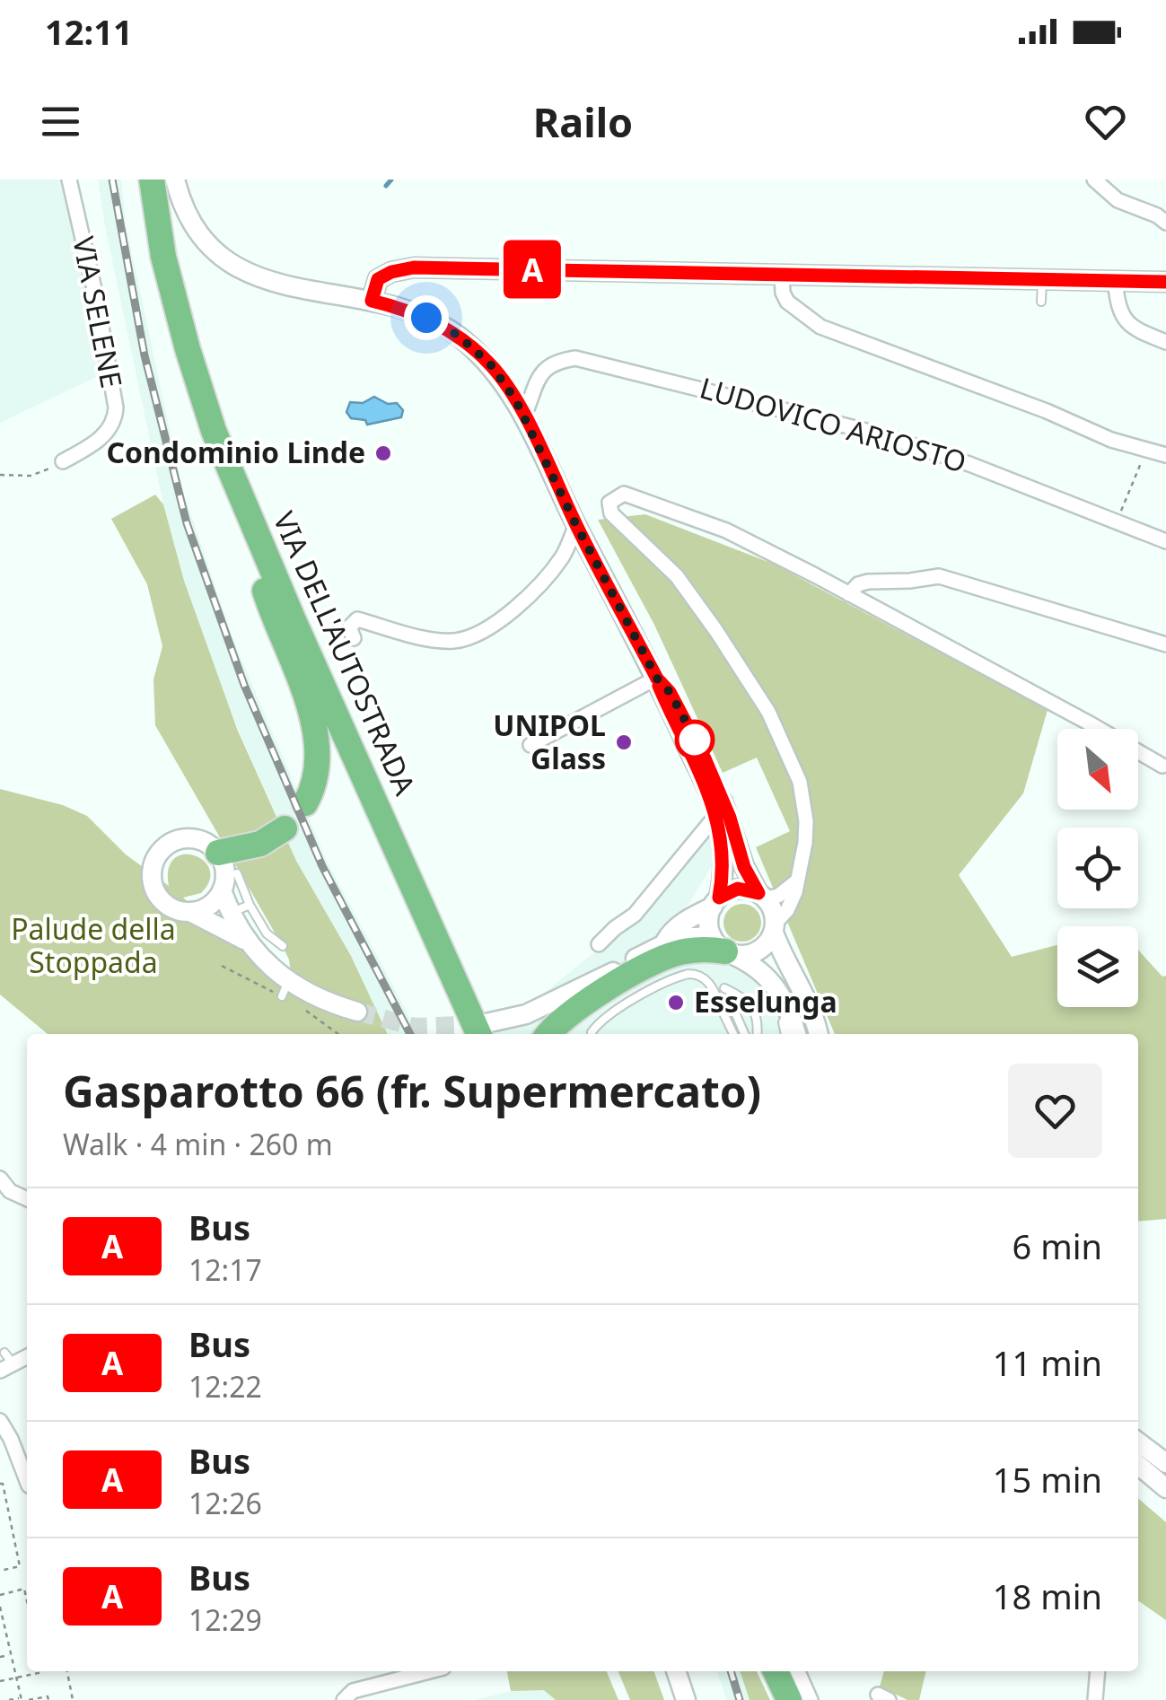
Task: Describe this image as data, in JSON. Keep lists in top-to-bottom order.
{
  "streets": {
    "highway": ["VIA DELL'AUTOSTRADA"],
    "street": ["VIA SELENE", "LUDOVICO ARIOSTO"]
  },
  "parks": ["Palude della Stoppada"],
  "places": ["Condominio Linde", "UNIPOL Glass", "Esselunga"],
  "lines": ["bus line A"],
  "north": "bottom right",
  "page": {
    "status": "12:11",
    "header": "Railo",
    "on_map": "A",
    "heading": ["Gasparotto 66 (fr. Supermercato)", "Walk · 4 min · 260 m"],
    "list": [
      {
        "mark": "A",
        "name": "Bus",
        "note": "12:17",
        "value": "6 min"
      },
      {
        "mark": "A",
        "name": "Bus",
        "note": "12:22",
        "value": "11 min"
      },
      {
        "mark": "A",
        "name": "Bus",
        "note": "12:26",
        "value": "15 min"
      },
      {
        "mark": "A",
        "name": "Bus",
        "note": "12:29",
        "value": "18 min"
      }
    ]
  }
}
